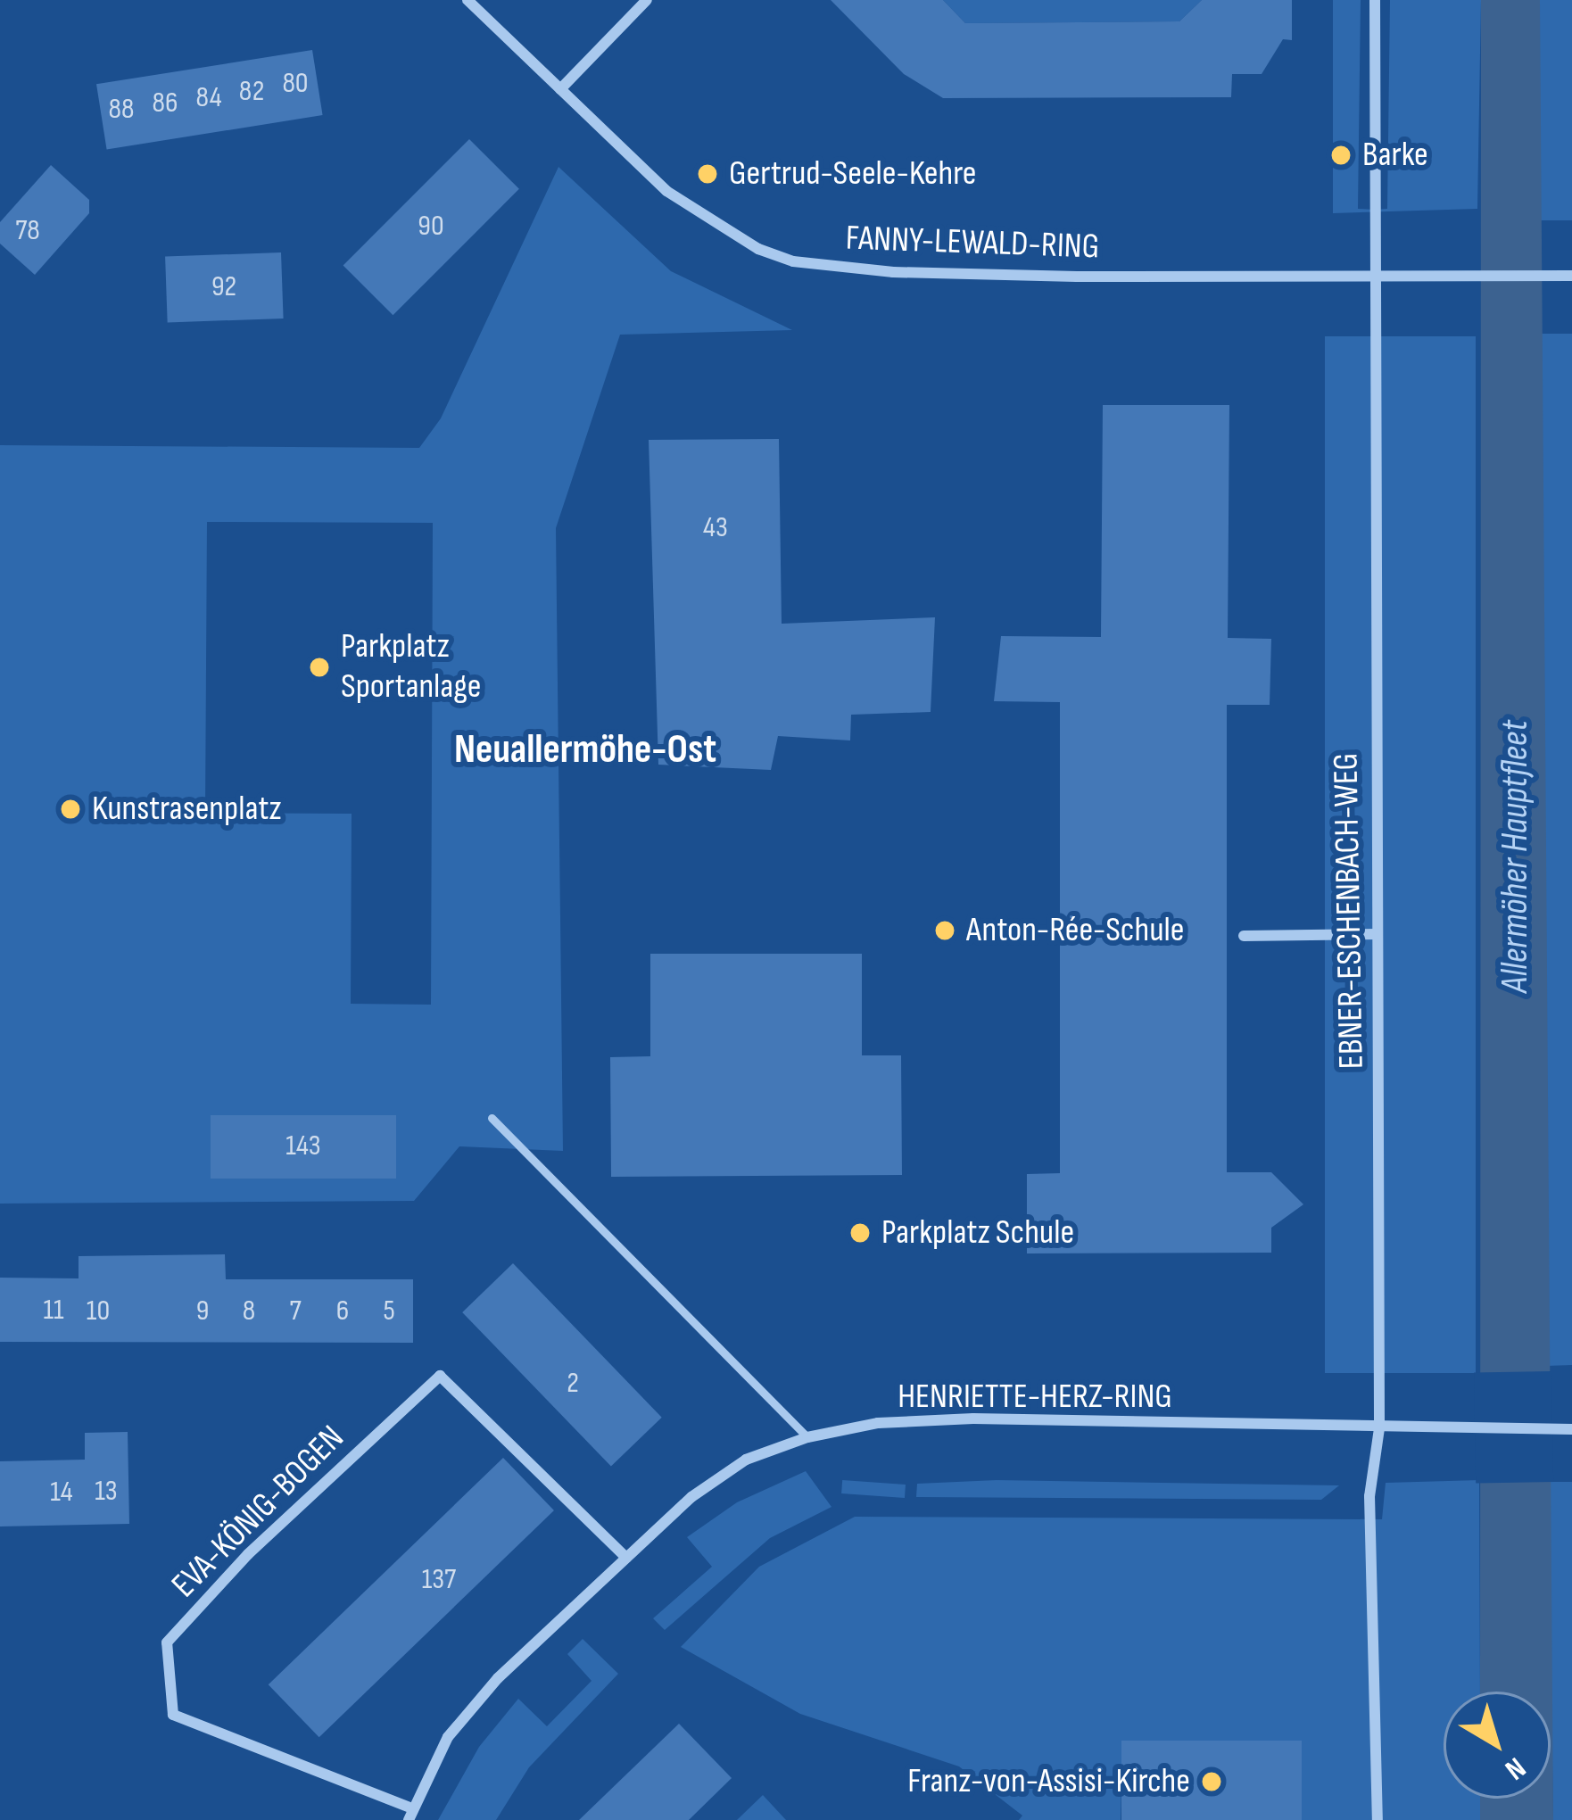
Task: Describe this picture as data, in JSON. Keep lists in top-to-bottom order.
{
  "streets": {
    "street": [
      "FANNY-LEWALD-RING",
      "EBNER-ESCHENBACH-WEG",
      "HENRIETTE-HERZ-RING",
      "EVA-KÖNIG-BOGEN"
    ]
  },
  "crossings": [
    ["FANNY-LEWALD-RING", "EBNER-ESCHENBACH-WEG"],
    ["EBNER-ESCHENBACH-WEG", "HENRIETTE-HERZ-RING"],
    ["HENRIETTE-HERZ-RING", "EVA-KÖNIG-BOGEN"]
  ],
  "districts": ["Neuallermöhe-Ost"],
  "water": ["Allermöher Hauptfleet"],
  "places": [
    "Barke",
    "Gertrud-Seele-Kehre",
    "Parkplatz Sportanlage",
    "Kunstrasenplatz",
    "Anton-Rée-Schule",
    "Parkplatz Schule",
    "Franz-von-Assisi-Kirche"
  ],
  "house_numbers": [
    "80",
    "82",
    "84",
    "86",
    "88",
    "90",
    "78",
    "92",
    "43",
    "143",
    "11",
    "10",
    "9",
    "8",
    "7",
    "6",
    "5",
    "2",
    "13",
    "14",
    "137"
  ],
  "north": "bottom right"
}
